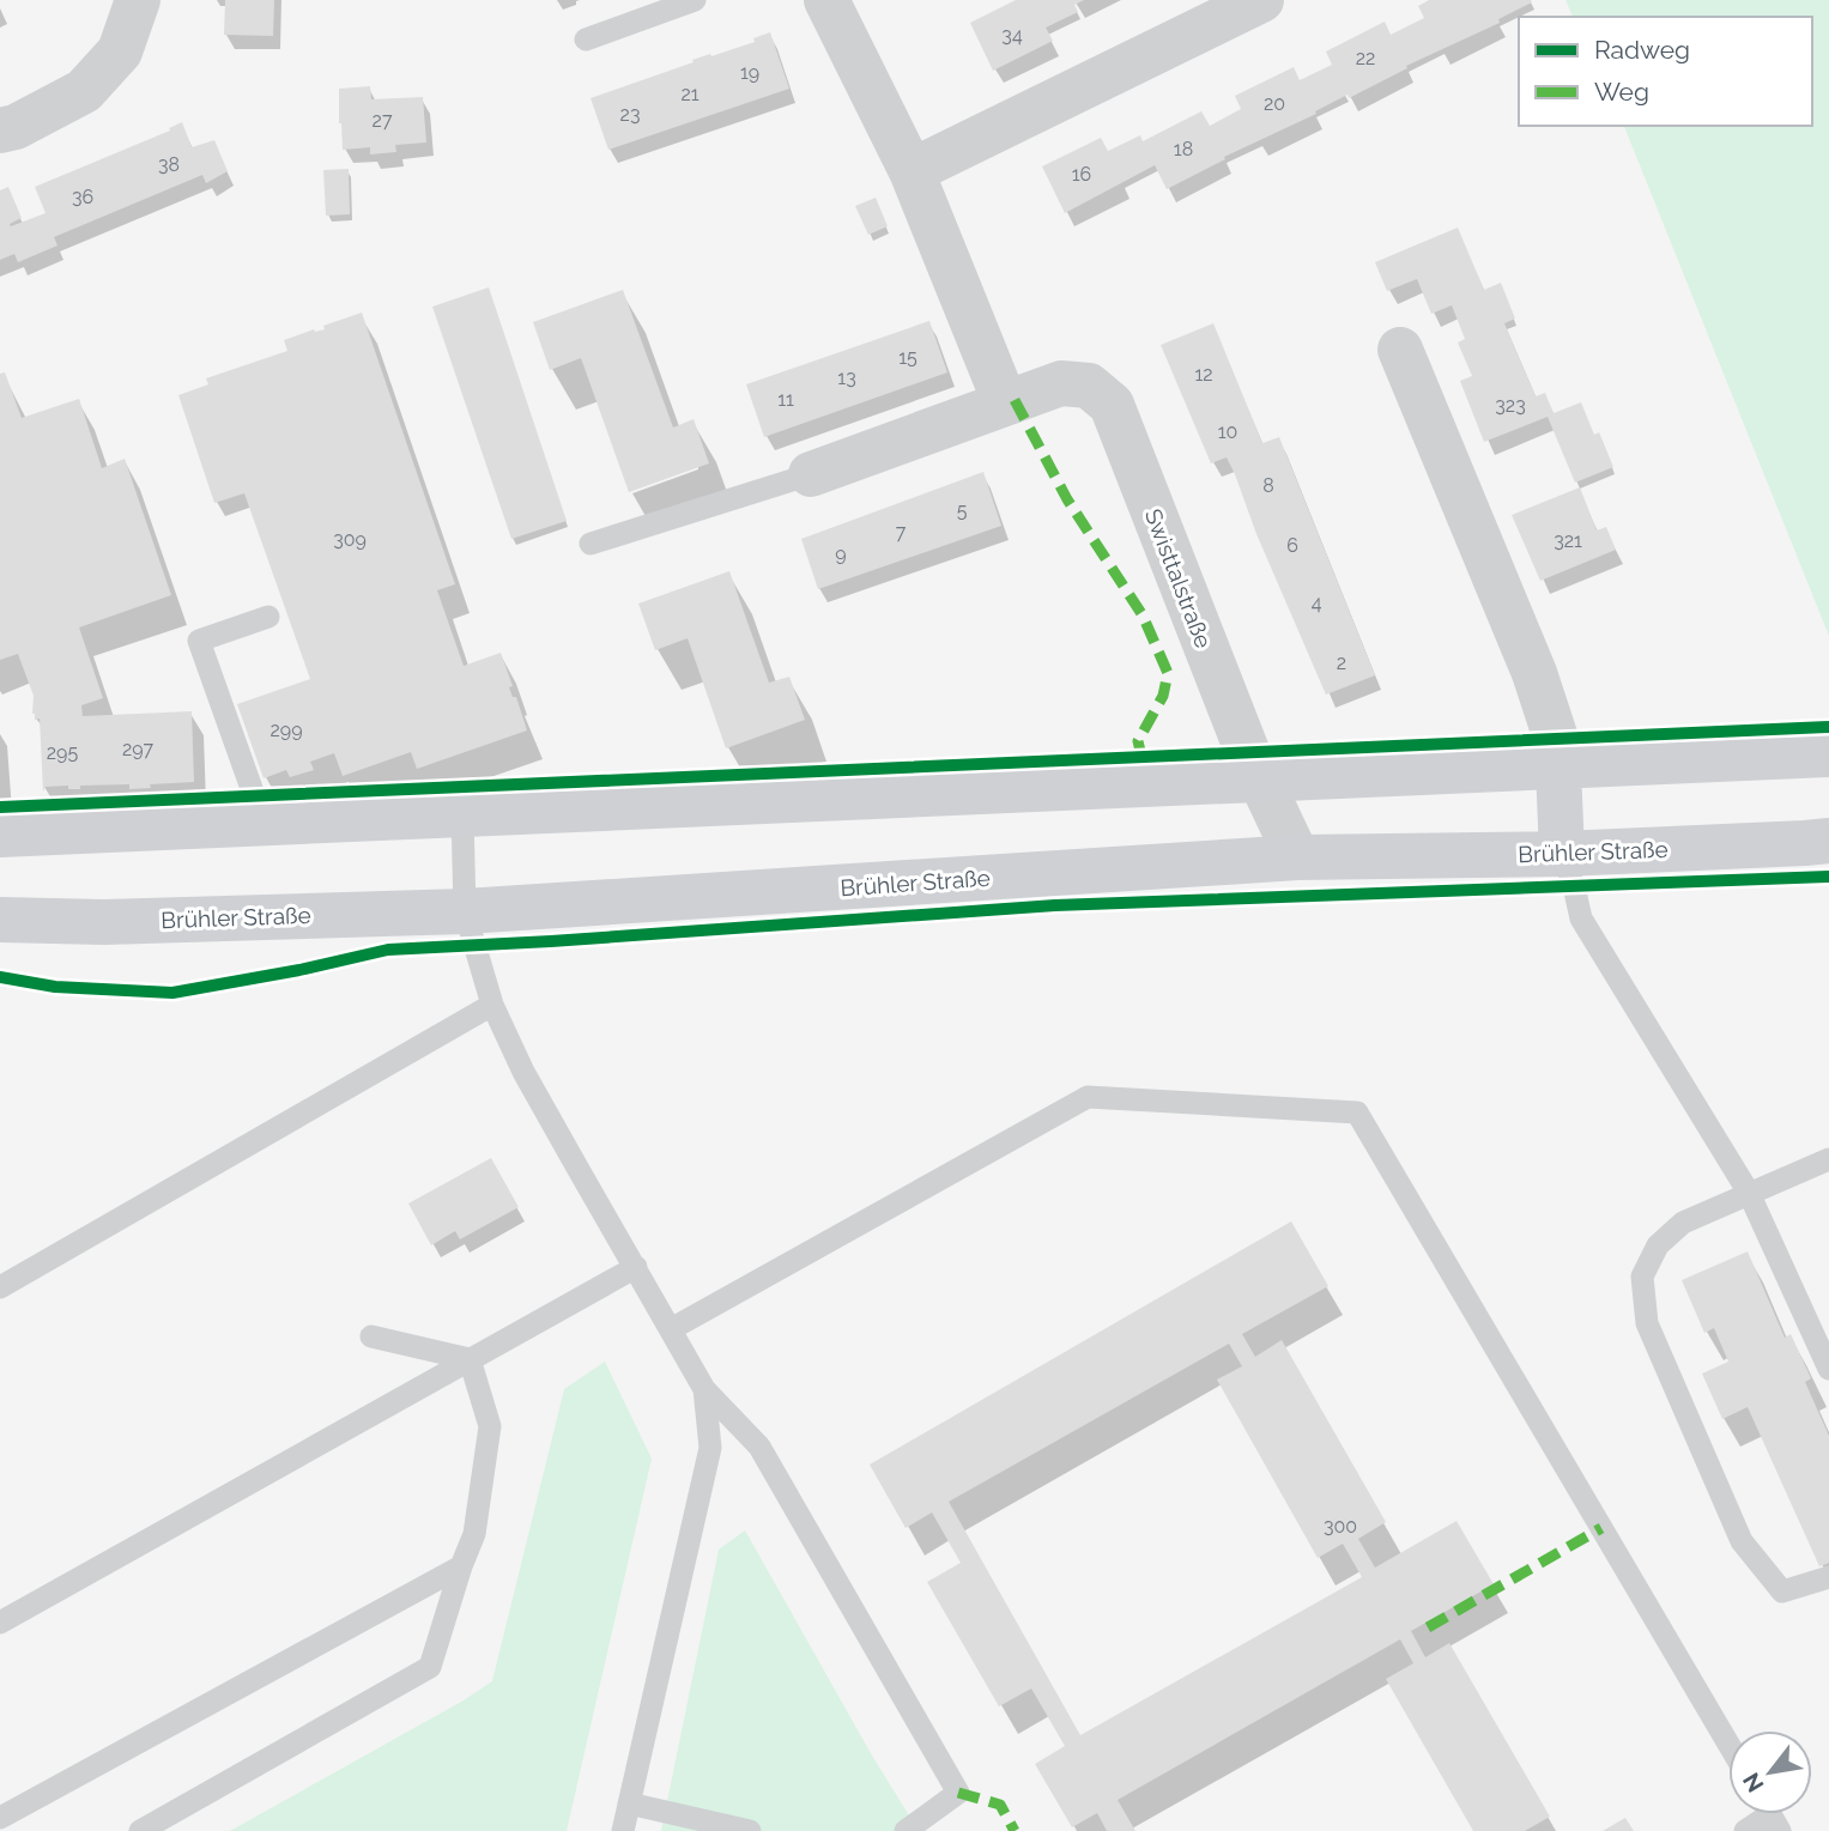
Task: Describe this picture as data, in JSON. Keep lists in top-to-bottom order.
{
  "streets": {
    "main road": ["Brühler Straße"],
    "street": ["Swisttalstraße"]
  },
  "crossings": [
    ["Swisttalstraße", "Brühler Straße"]
  ],
  "house_numbers": [
    "34",
    "22",
    "19",
    "21",
    "20",
    "23",
    "27",
    "18",
    "38",
    "16",
    "36",
    "15",
    "12",
    "13",
    "11",
    "323",
    "10",
    "8",
    "5",
    "7",
    "309",
    "321",
    "6",
    "9",
    "4",
    "2",
    "299",
    "297",
    "295",
    "300"
  ],
  "legend": ["Radweg", "Weg"],
  "north": "bottom left"
}
